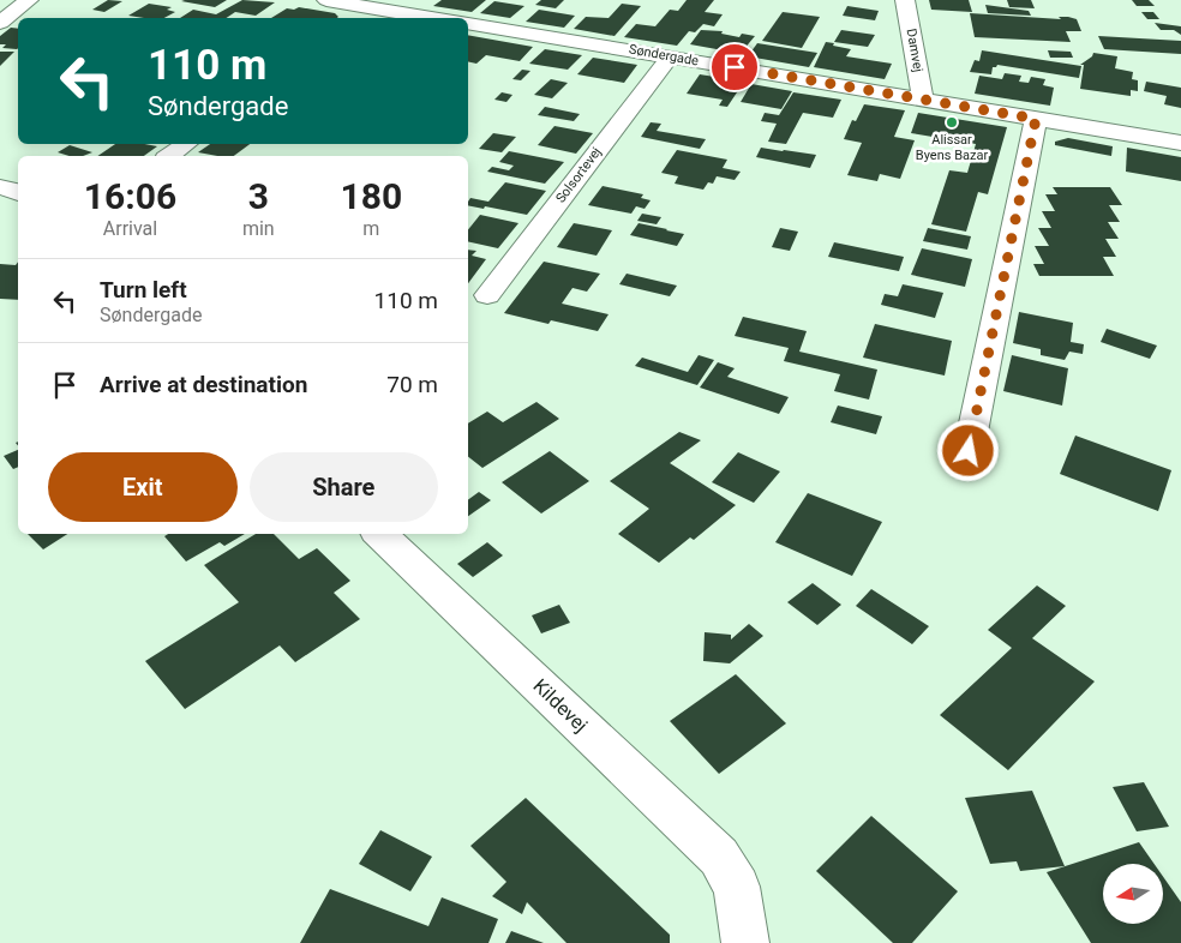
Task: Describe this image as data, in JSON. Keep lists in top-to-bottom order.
{
  "streets": {
    "street": [
      "Damvej",
      "Søndergade",
      "Solsortevej",
      "Kildevej"
    ]
  },
  "crossings": [
    ["Damvej", "Søndergade"],
    ["Søndergade", "Solsortevej"]
  ],
  "places": ["Alissar Byens Bazar"],
  "north": "left",
  "page": {
    "turn": ["110 m", "Søndergade"],
    "eta": [
      "16:06",
      "Arrival",
      "3",
      "min",
      "180",
      "m"
    ],
    "list": [
      {
        "name": "Turn left",
        "note": "Søndergade",
        "value": "110 m"
      },
      {
        "name": "Arrive at destination",
        "value": "70 m"
      }
    ],
    "buttons": ["Exit", "Share"]
  }
}
